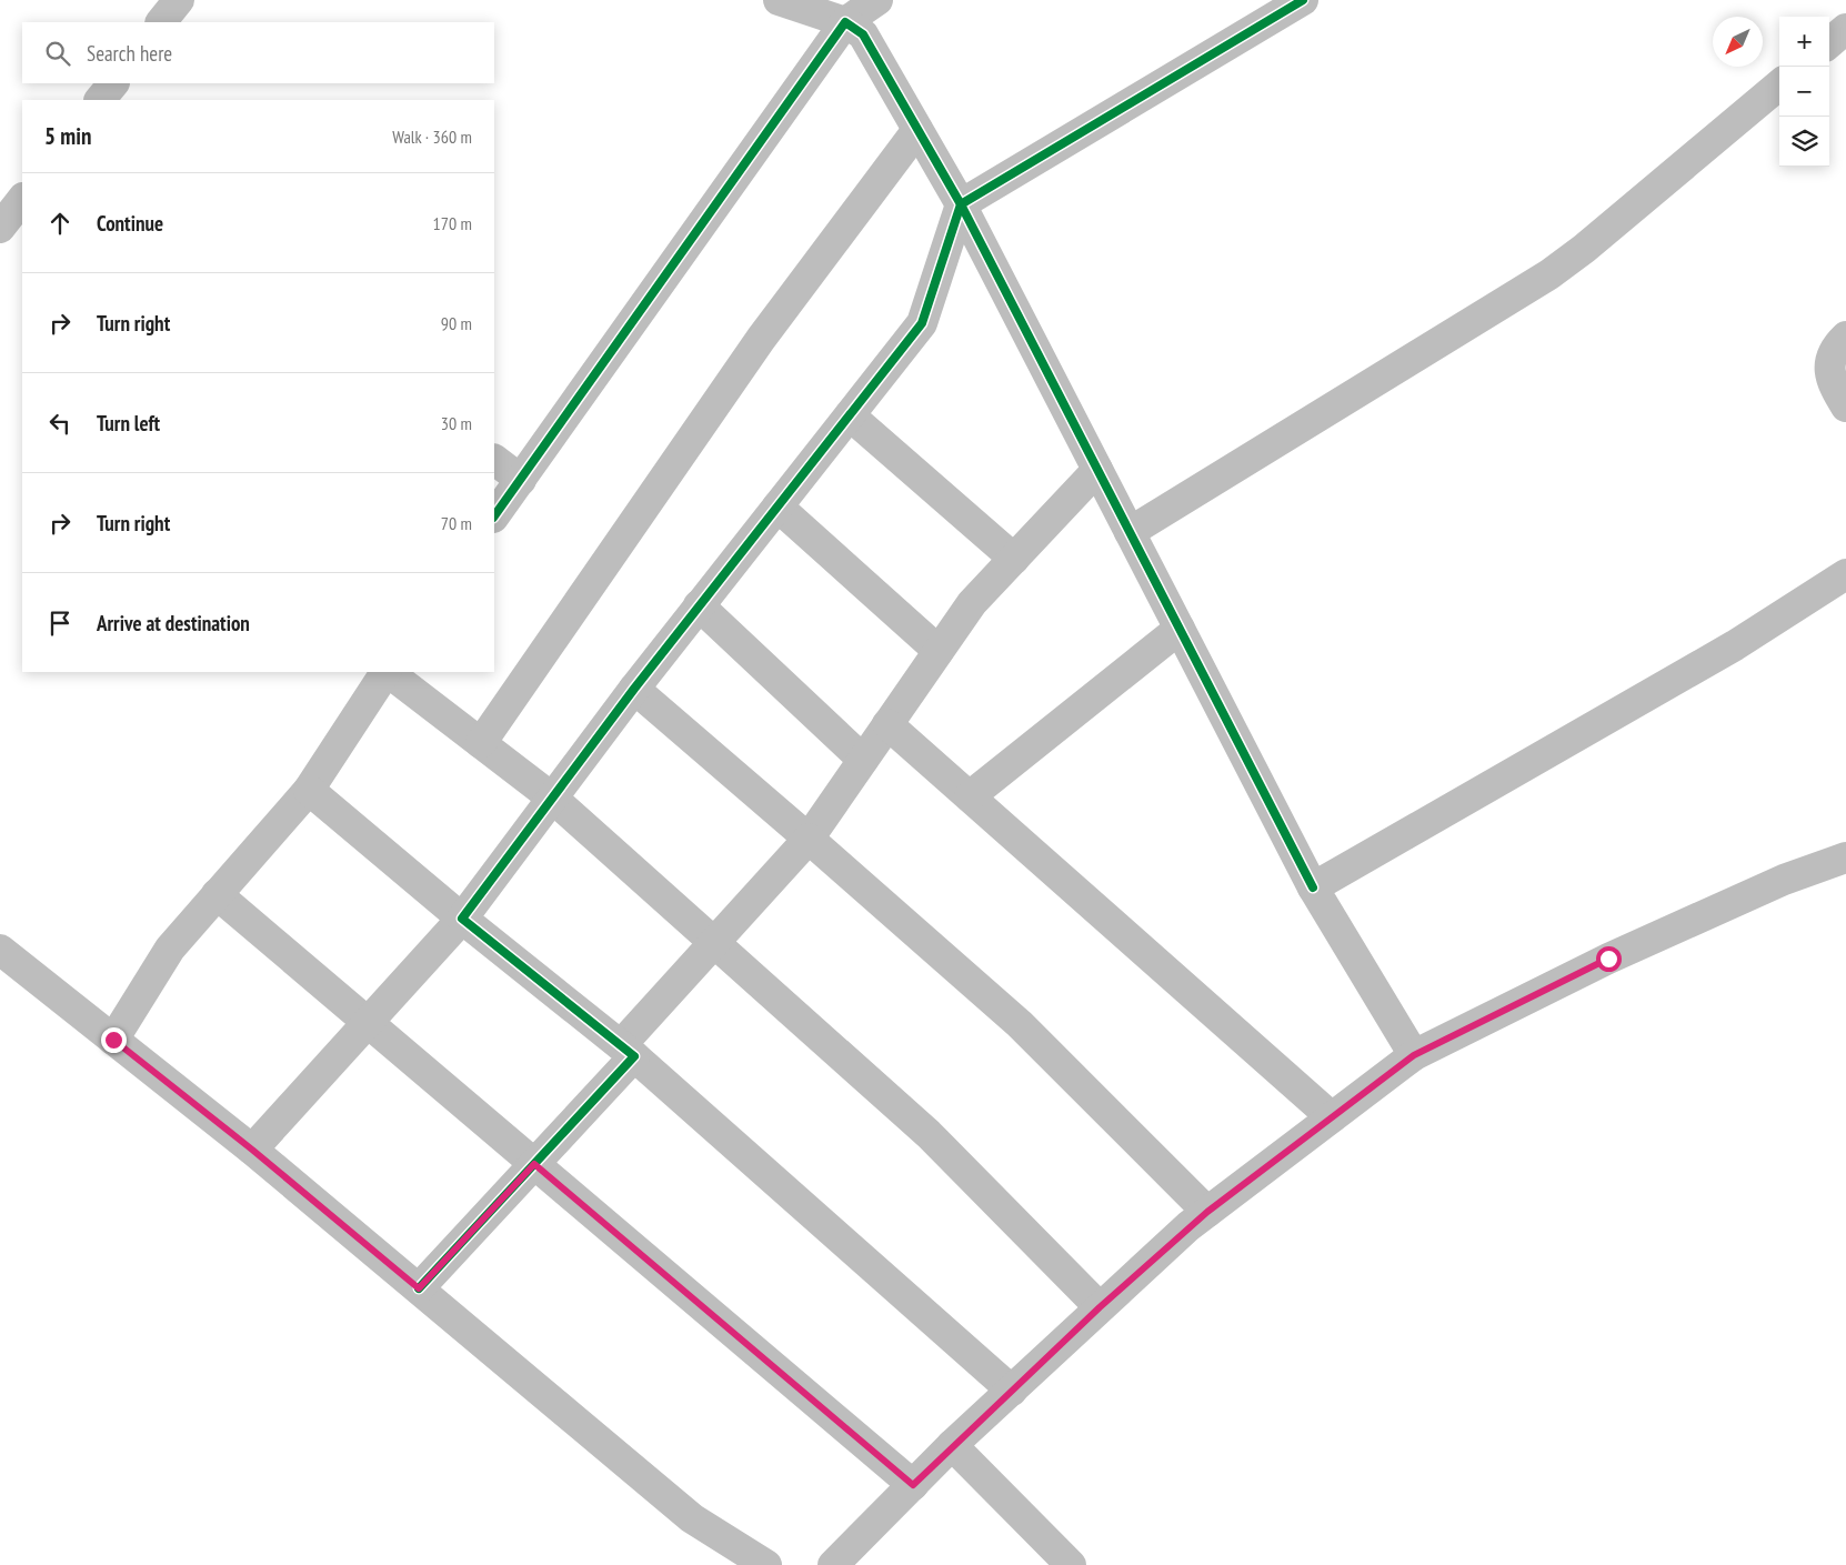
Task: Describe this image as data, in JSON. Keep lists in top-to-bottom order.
{
  "north": "bottom left",
  "page": {
    "map_buttons": ["+", "−"],
    "search": "Search here",
    "heading": ["5 min", "Walk · 360 m"],
    "list": [
      ["Continue", "170 m"],
      ["Turn right", "90 m"],
      ["Turn left", "30 m"],
      ["Turn right", "70 m"],
      "Arrive at destination"
    ]
  }
}
